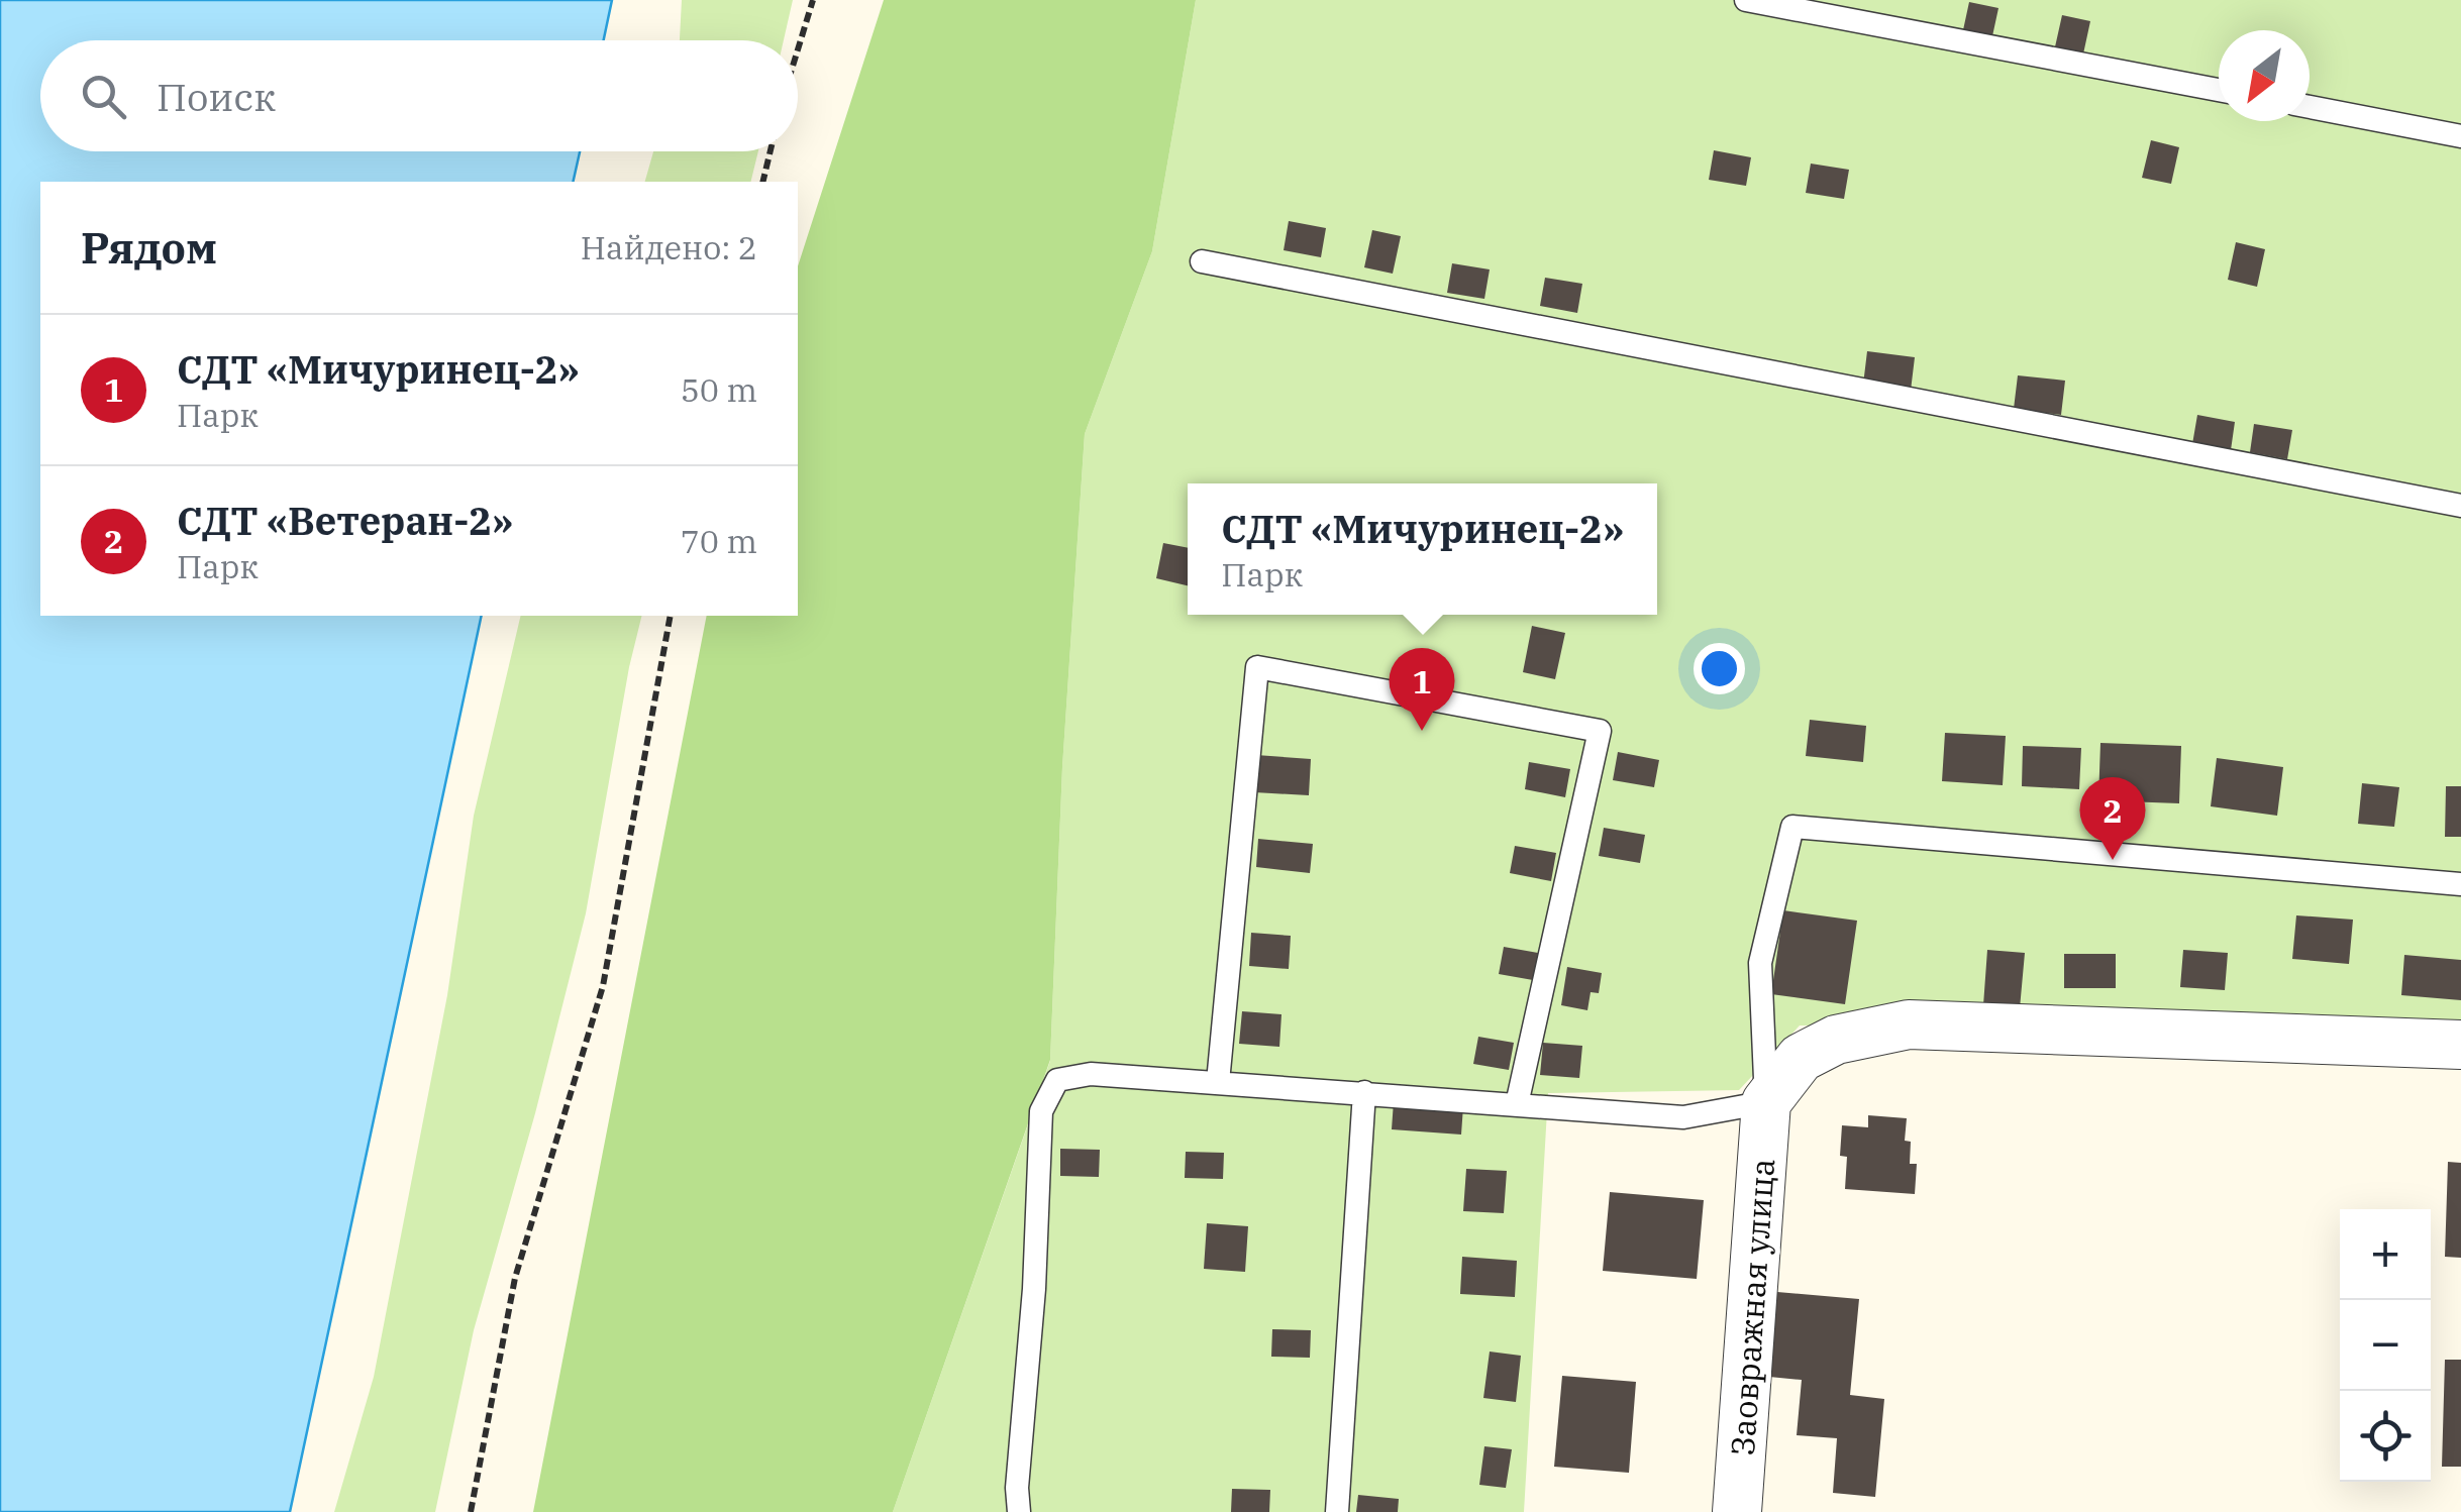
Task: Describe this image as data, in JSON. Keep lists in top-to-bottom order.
{
  "streets": {
    "street": ["Заовражная улица"]
  },
  "north": "bottom left",
  "page": {
    "search": "Поиск",
    "heading": ["Рядом", "Найдено: 2"],
    "list": [
      {
        "mark": "1",
        "name": "СДТ «Мичуринец-2»",
        "note": "Парк",
        "value": "50 m"
      },
      {
        "mark": "2",
        "name": "СДТ «Ветеран-2»",
        "note": "Парк",
        "value": "70 m"
      }
    ],
    "popup": ["СДТ «Мичуринец-2»", "Парк"],
    "pins": ["1", "2"],
    "map_buttons": ["+", "−"]
  }
}
